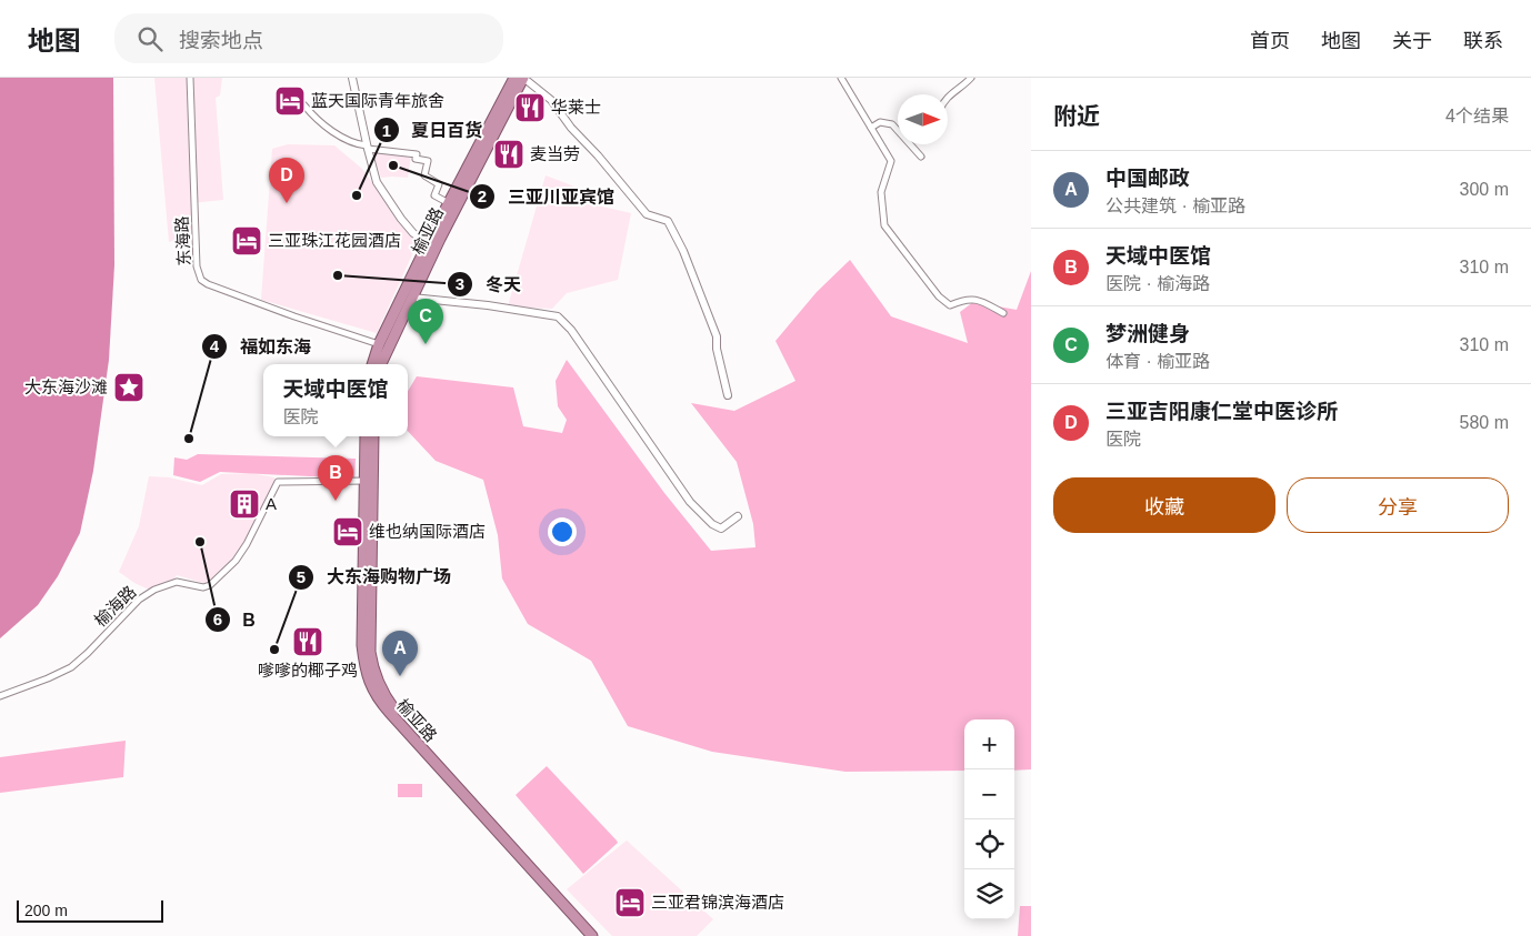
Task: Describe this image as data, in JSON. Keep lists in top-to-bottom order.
{
  "streets": {
    "highway": ["榆亚路"],
    "street": ["东海路", "榆海路"]
  },
  "crossings": [
    ["榆亚路", "东海路"],
    ["榆亚路", "榆海路"]
  ],
  "places": {
    "hotel": [
      "蓝天国际青年旅舍",
      "三亚珠江花园酒店",
      "维也纳国际酒店",
      "三亚君锦滨海酒店"
    ],
    "restaurant": ["华莱士", "麦当劳", "嗲嗲的椰子鸡"],
    "other": [
      "三亚川亚宾馆",
      "夏日百货",
      "冬天",
      "福如东海",
      "B",
      "大东海购物广场"
    ],
    "place": ["大东海沙滩"],
    "building": ["A"]
  },
  "scale_bar": "200 m",
  "north": "right",
  "page": {
    "header": "地图",
    "search": "搜索地点",
    "nav": [
      "首页",
      "地图",
      "关于",
      "联系"
    ],
    "heading": ["附近", "4个结果"],
    "list": [
      {
        "mark": "A",
        "name": "中国邮政",
        "note": "公共建筑 · 榆亚路",
        "value": "300 m"
      },
      {
        "mark": "B",
        "name": "天域中医馆",
        "note": "医院 · 榆海路",
        "value": "310 m"
      },
      {
        "mark": "C",
        "name": "梦洲健身",
        "note": "体育 · 榆亚路",
        "value": "310 m"
      },
      {
        "mark": "D",
        "name": "三亚吉阳康仁堂中医诊所",
        "note": "医院",
        "value": "580 m"
      }
    ],
    "pins": [
      "D",
      "C",
      "B",
      "A"
    ],
    "popup": ["天域中医馆", "医院"],
    "buttons": ["收藏", "分享"],
    "map_buttons": ["+", "−"],
    "scale": "200 m"
  }
}
